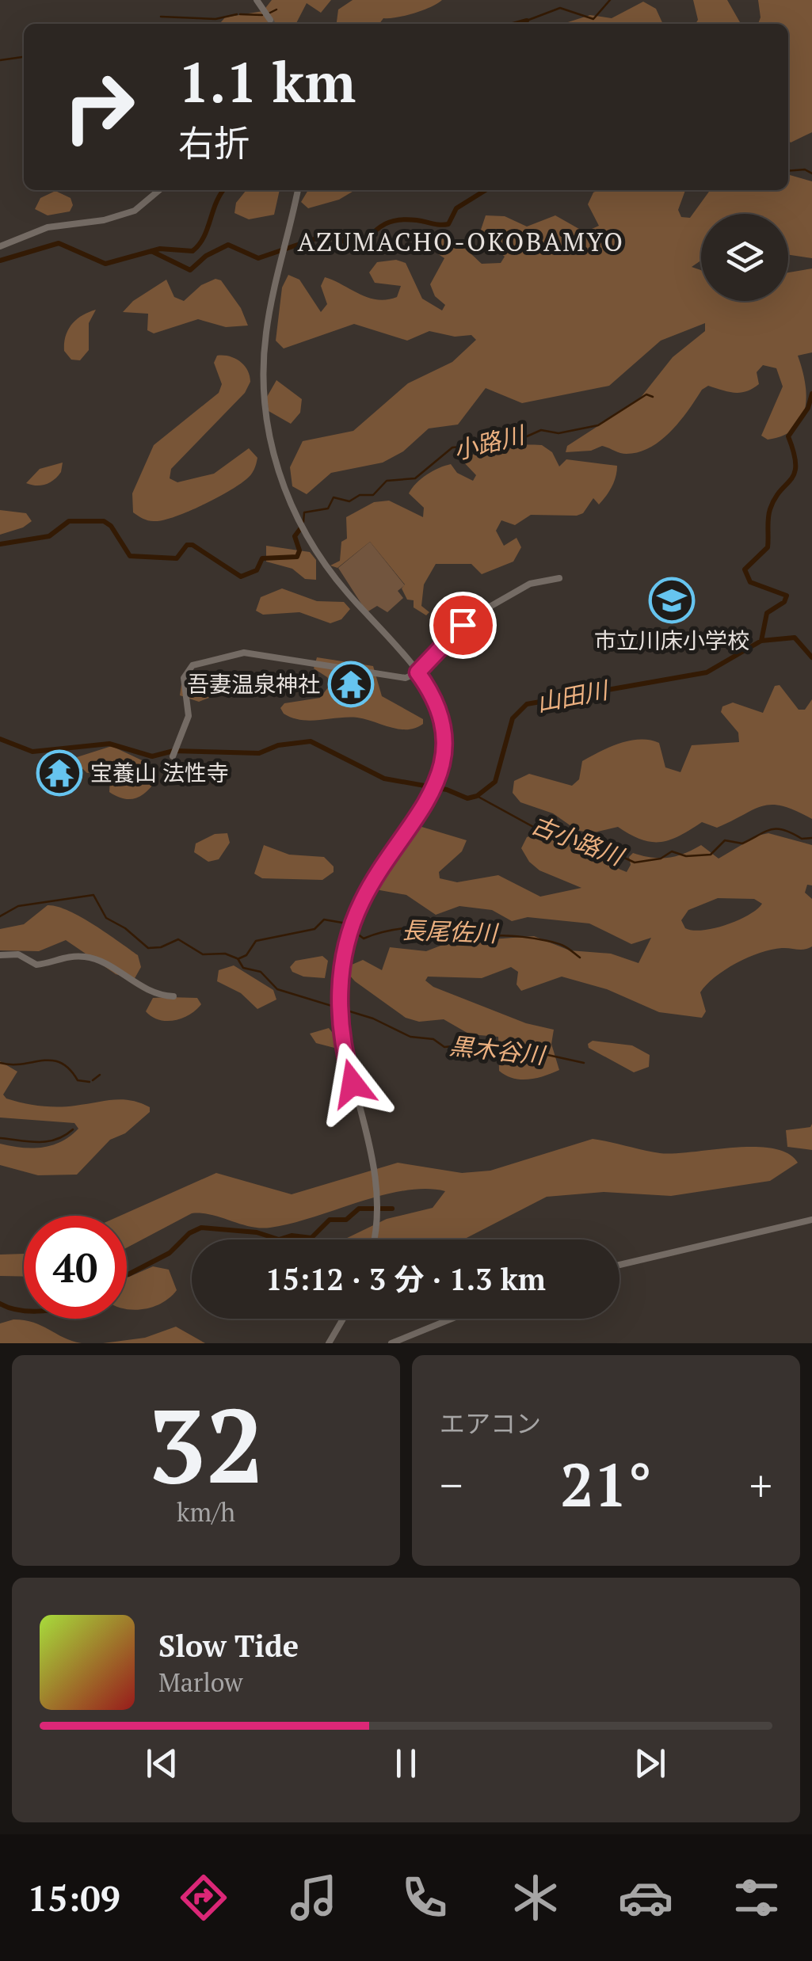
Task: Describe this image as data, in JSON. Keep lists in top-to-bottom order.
{
  "districts": ["AZUMACHO-OKOBAMYO"],
  "water": [
    "小路川",
    "山田川",
    "古小路川",
    "長尾佐川",
    "黒木谷川"
  ],
  "places": {
    "school or university": ["市立川床小学校"],
    "temple": ["吾妻温泉神社", "宝養山 法性寺"]
  },
  "page": {
    "turn": ["1.1 km", "右折"],
    "limit": "40",
    "trip": "15:12 · 3 分 · 1.3 km",
    "tile": [
      ["32", "km/h"],
      "エアコン"
    ],
    "heat": ["−", "21°", "+"],
    "song": ["Slow Tide", "Marlow"],
    "tabs": "15:09"
  }
}
